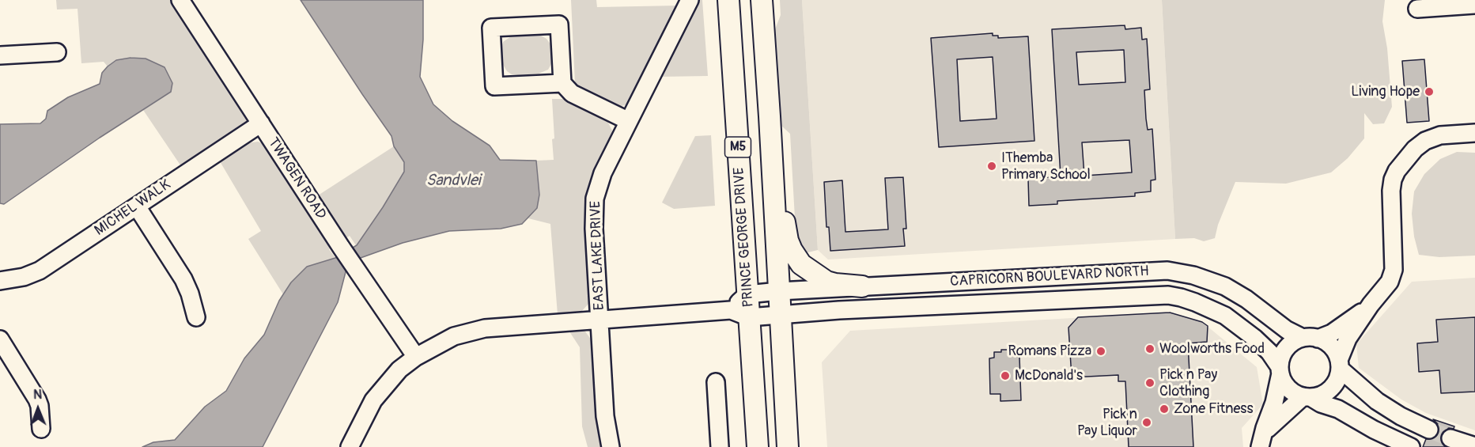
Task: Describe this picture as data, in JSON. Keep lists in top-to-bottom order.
{
  "streets": {
    "main road": ["M5", "PRINCE GEORGE DRIVE"],
    "street": [
      "TWAGEN ROAD",
      "MICHEL WALK",
      "EAST LAKE DRIVE",
      "CAPRICORN BOULEVARD NORTH"
    ]
  },
  "crossings": [
    ["M5", "CAPRICORN BOULEVARD NORTH"],
    ["TWAGEN ROAD", "MICHEL WALK"],
    ["TWAGEN ROAD", "CAPRICORN BOULEVARD NORTH"],
    ["PRINCE GEORGE DRIVE", "CAPRICORN BOULEVARD NORTH"],
    ["EAST LAKE DRIVE", "CAPRICORN BOULEVARD NORTH"]
  ],
  "water": ["Sandvlei"],
  "places": [
    "Living Hope",
    "IThemba Primary School",
    "Woolworths Food",
    "Romans Pizza",
    "McDonald's",
    "Pick n Pay Clothing",
    "Zone Fitness",
    "Pick n Pay Liquor"
  ],
  "north": "top"
}
